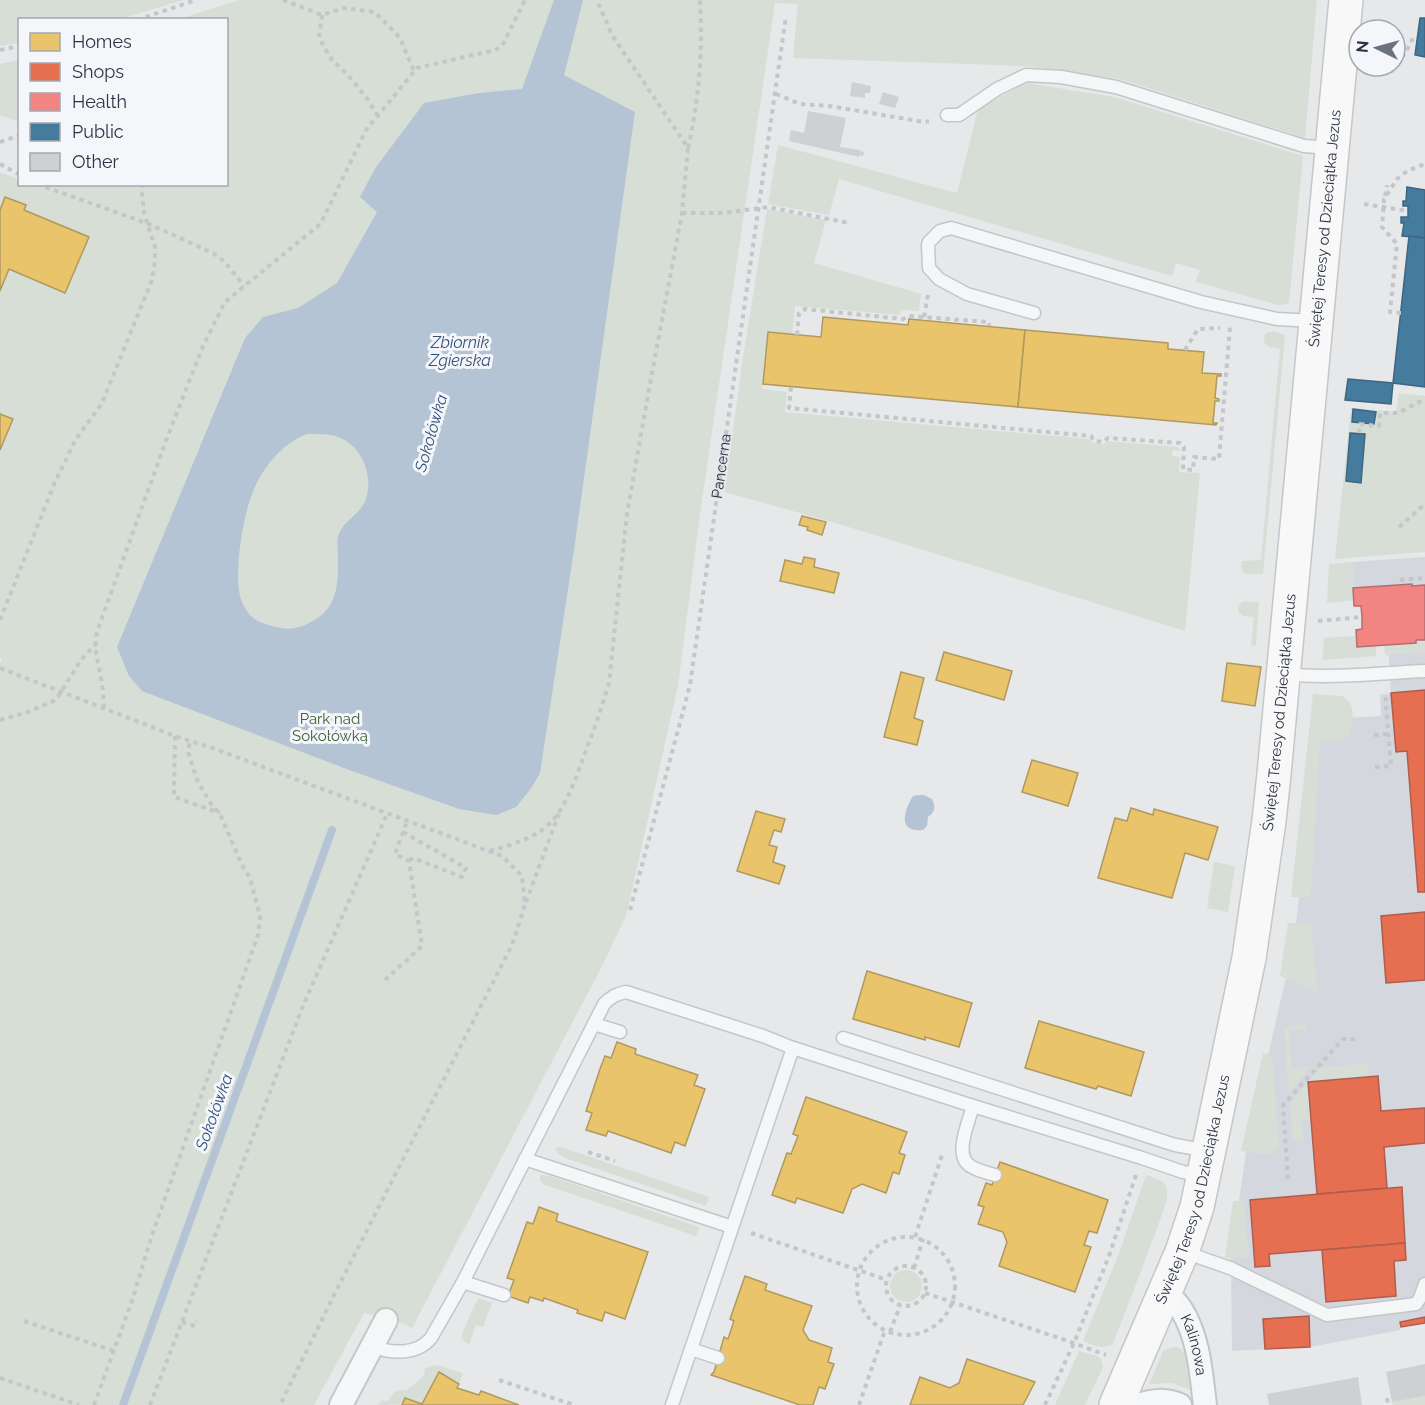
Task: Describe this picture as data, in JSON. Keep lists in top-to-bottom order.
{
  "streets": {
    "street": ["Świętej Teresy od Dzieciątka Jezus", "Kalinowa"],
    "path": ["Pancerna"]
  },
  "crossings": [
    ["Świętej Teresy od Dzieciątka Jezus", "Kalinowa"]
  ],
  "water": ["Zbiornik Zgierska", "Sokołówka"],
  "parks": ["Park nad Sokołówką"],
  "legend": [
    "Homes",
    "Shops",
    "Health",
    "Public",
    "Other"
  ],
  "north": "left"
}
